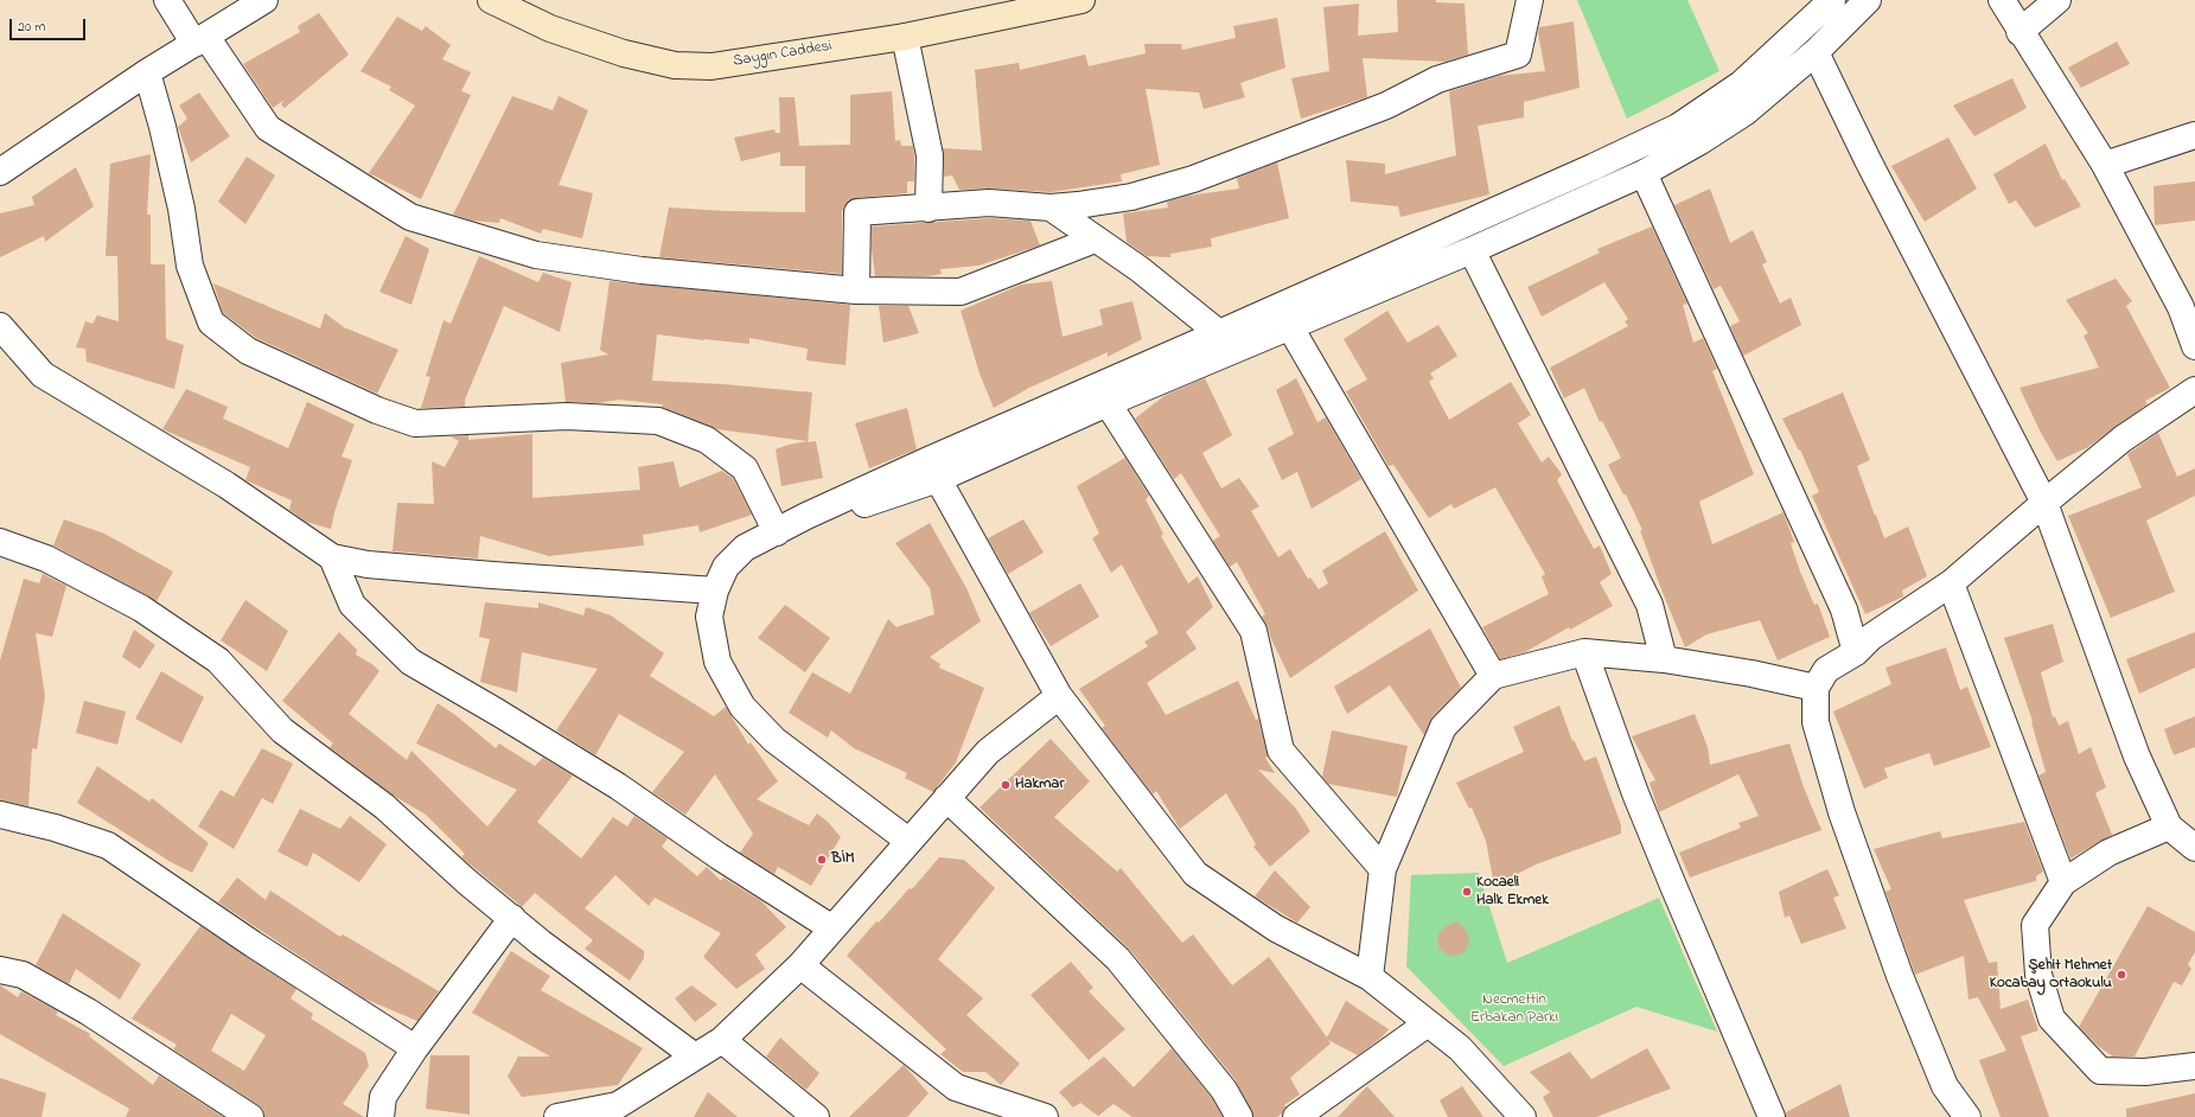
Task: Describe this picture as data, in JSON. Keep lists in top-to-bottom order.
{
  "streets": {
    "street": ["Saygın Caddesi"]
  },
  "parks": ["Necmettin Erbakan Parkı"],
  "places": [
    "Hakmar",
    "BİM",
    "Kocaeli Halk Ekmek",
    "Şehit Mehmet Kocabay Ortaokulu"
  ],
  "scale_bar": "20 m"
}
